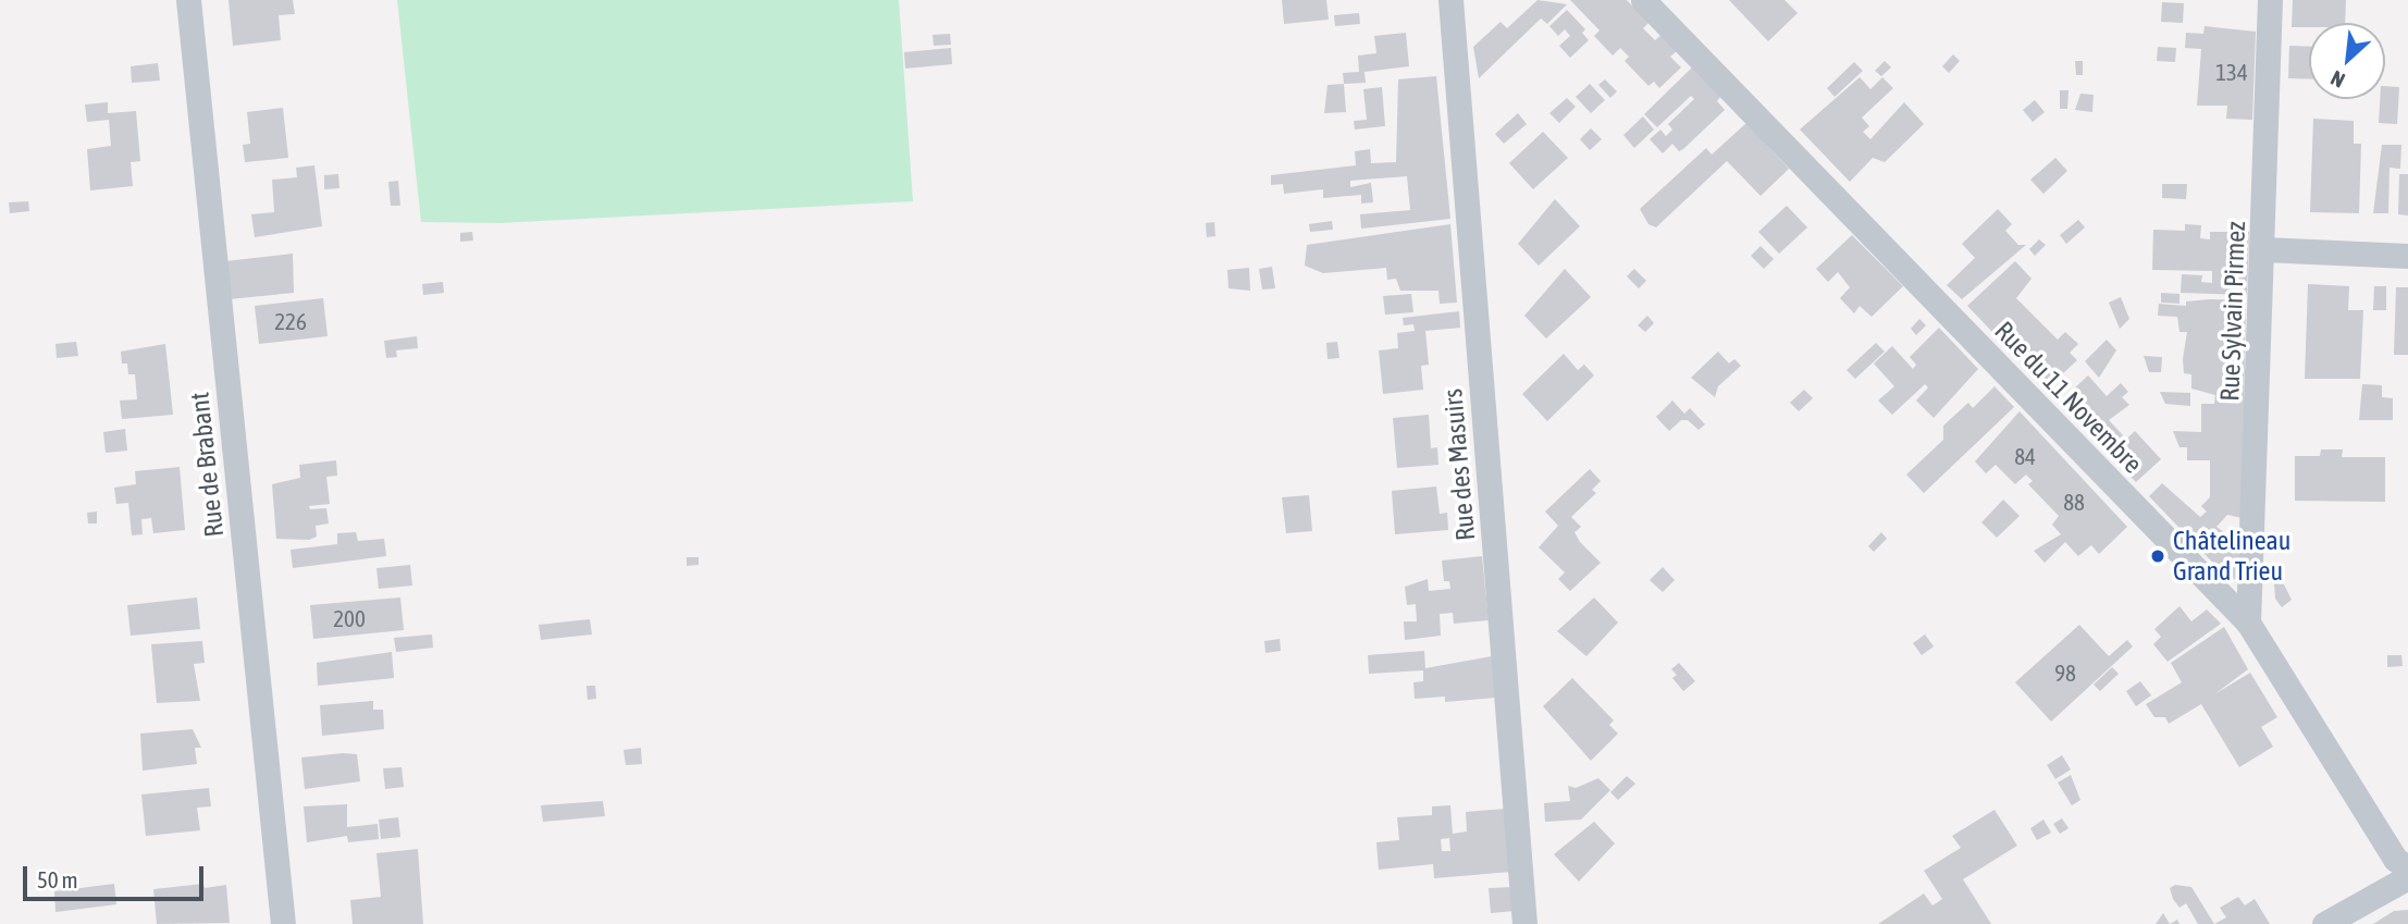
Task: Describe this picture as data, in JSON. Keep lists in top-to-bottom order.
{
  "streets": {
    "street": [
      "Rue Sylvain Pirmez",
      "Rue du 11 Novembre",
      "Rue de Brabant",
      "Rue des Masuirs"
    ]
  },
  "crossings": [
    ["Rue Sylvain Pirmez", "Rue du 11 Novembre"]
  ],
  "places": ["Châtelineau Grand Trieu"],
  "house_numbers": [
    "134",
    "226",
    "84",
    "88",
    "200",
    "98"
  ],
  "scale_bar": "50 m",
  "north": "bottom left"
}
